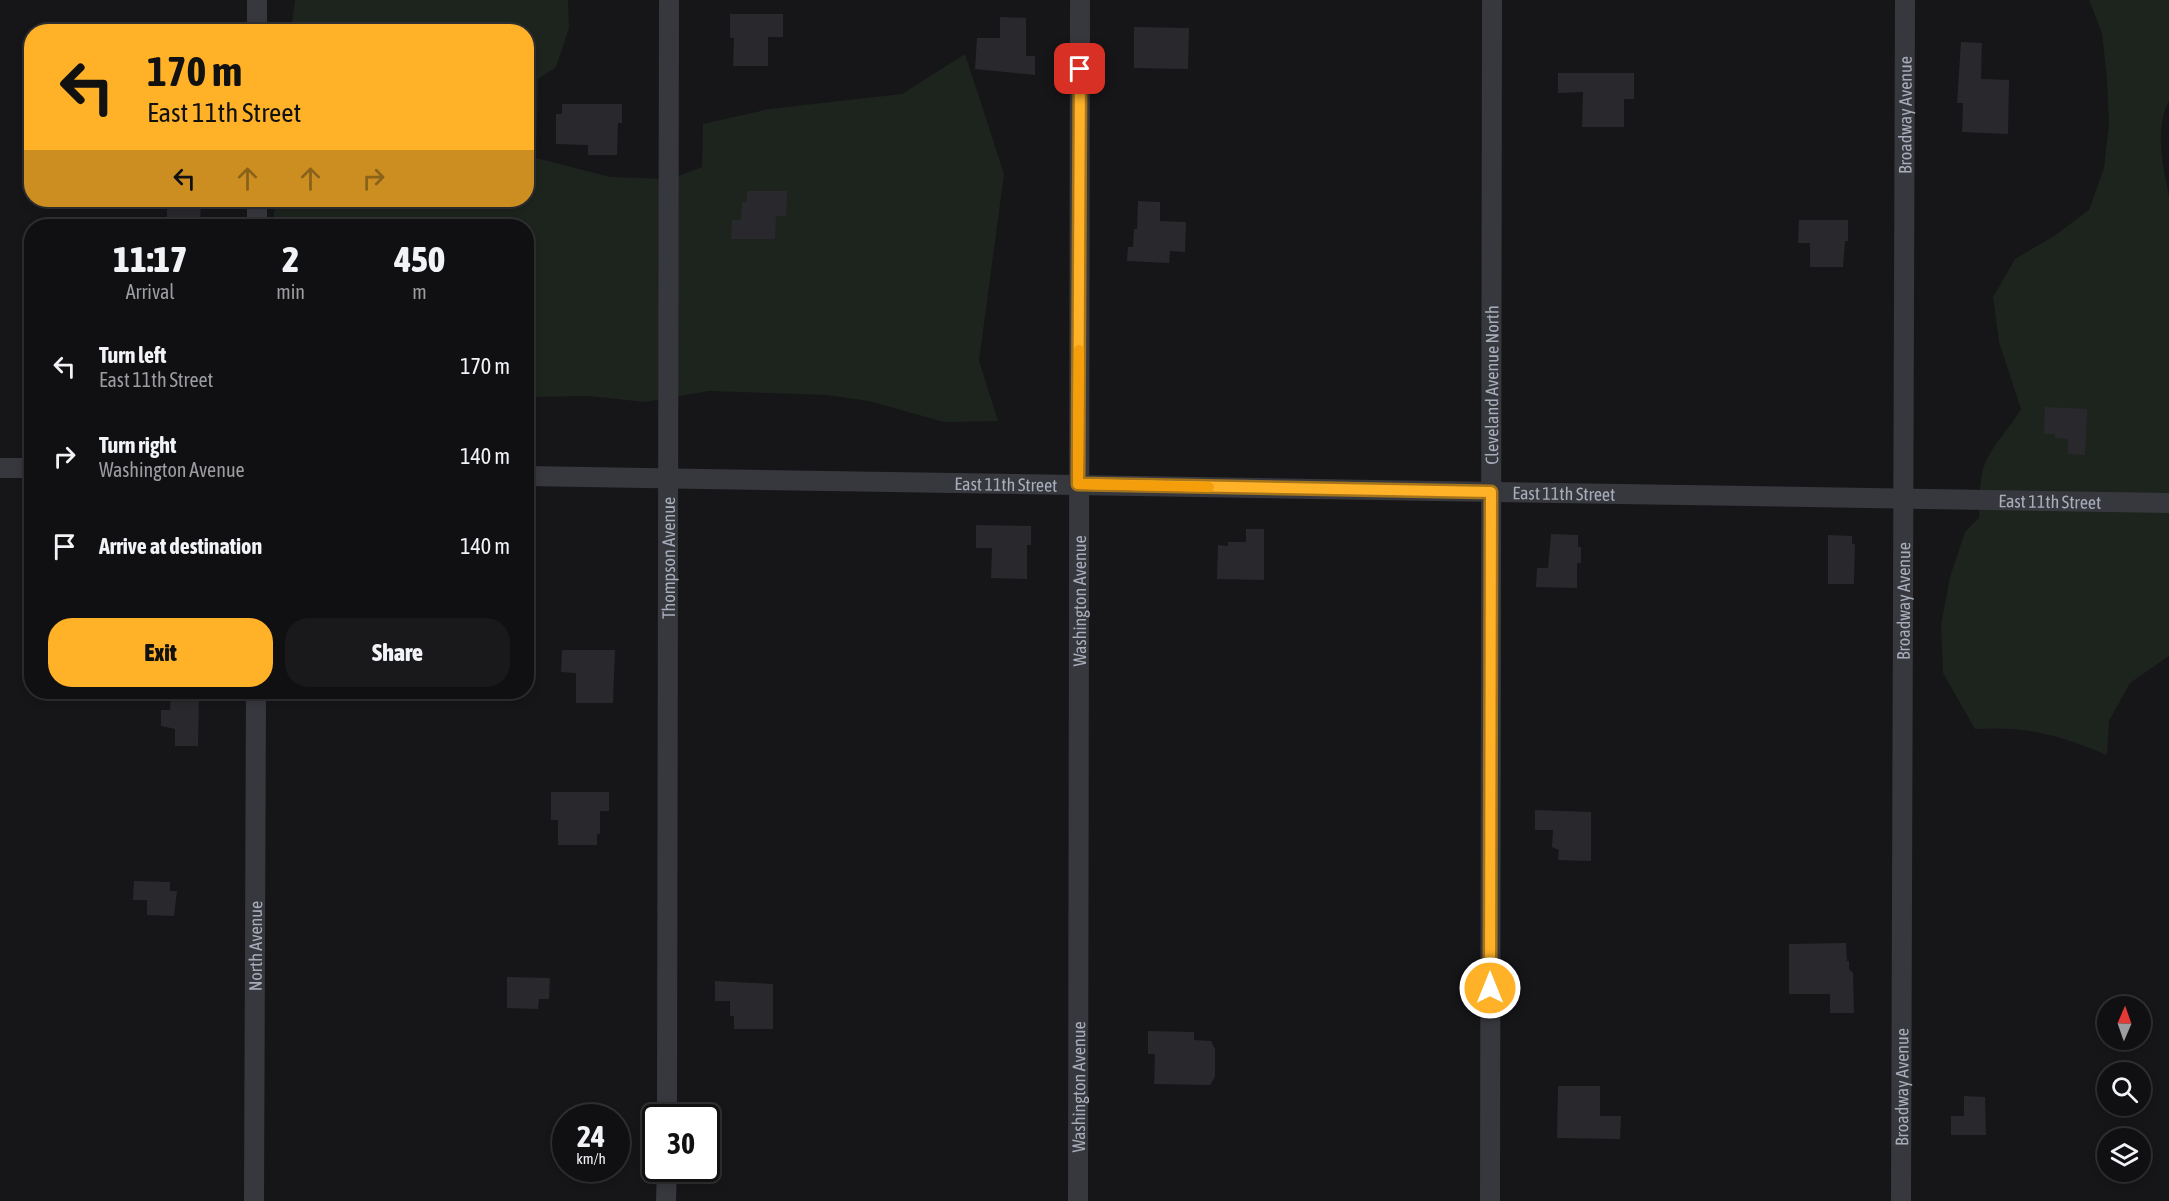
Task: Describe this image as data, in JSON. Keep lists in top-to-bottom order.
{
  "streets": {
    "street": [
      "Broadway Avenue",
      "Cleveland Avenue North",
      "East 11th Street",
      "Thompson Avenue",
      "Washington Avenue",
      "North Avenue"
    ]
  },
  "crossings": [
    ["Broadway Avenue", "East 11th Street"],
    ["Cleveland Avenue North", "East 11th Street"],
    ["East 11th Street", "Thompson Avenue"],
    ["East 11th Street", "Washington Avenue"]
  ],
  "north": "top",
  "page": {
    "turn": ["170 m", "East 11th Street"],
    "eta": [
      "11:17",
      "Arrival",
      "2",
      "min",
      "450",
      "m"
    ],
    "list": [
      {
        "name": "Turn left",
        "note": "East 11th Street",
        "value": "170 m"
      },
      {
        "name": "Turn right",
        "note": "Washington Avenue",
        "value": "140 m"
      },
      {
        "name": "Arrive at destination",
        "value": "140 m"
      }
    ],
    "buttons": ["Exit", "Share"],
    "speed": "24 km/h",
    "limit": "30"
  }
}
